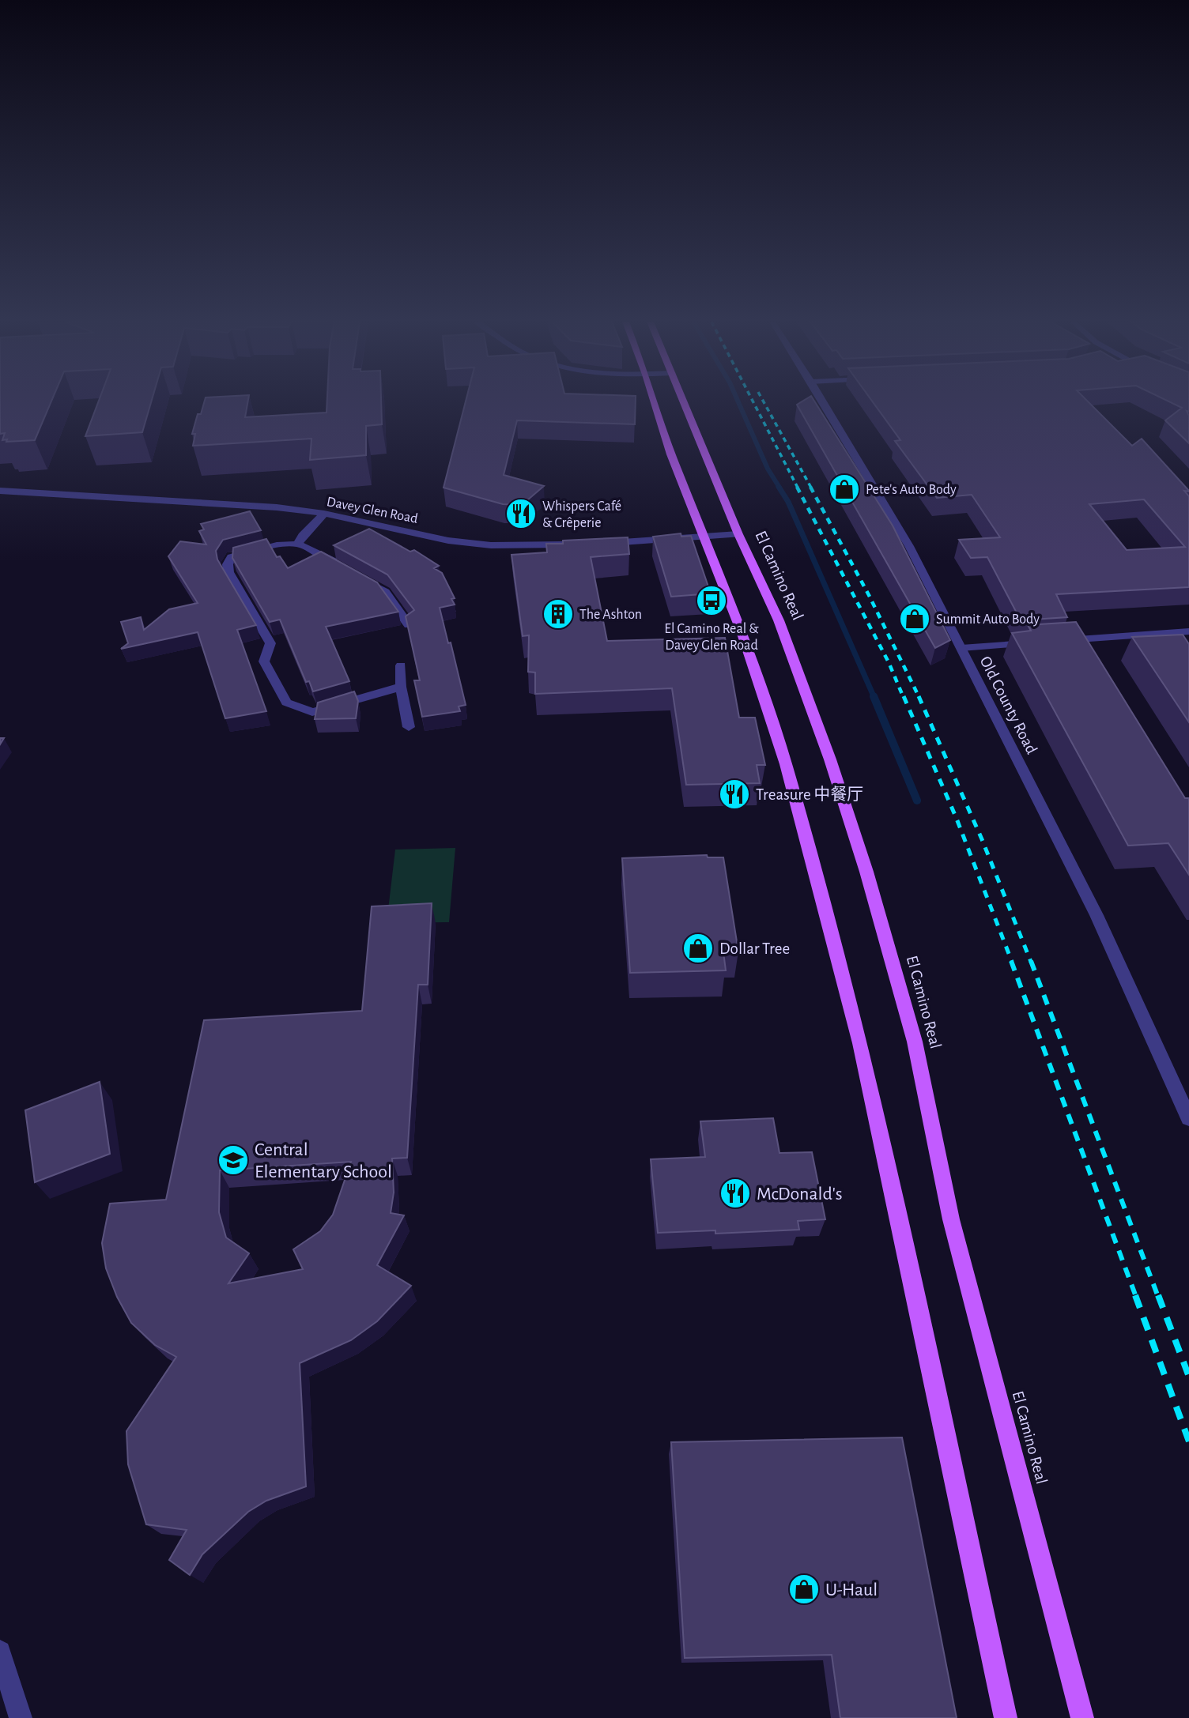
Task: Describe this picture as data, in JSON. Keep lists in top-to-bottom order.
{
  "streets": {
    "main road": ["El Camino Real"],
    "street": ["Davey Glen Road", "Old County Road"]
  },
  "places": {
    "shop": [
      "Pete's Auto Body",
      "Summit Auto Body",
      "Dollar Tree",
      "U-Haul"
    ],
    "restaurant": ["Whispers Café & Crêperie", "Treasure 中餐厅", "McDonald's"],
    "bus stop": ["El Camino Real & Davey Glen Road"],
    "building": ["The Ashton"],
    "school or university": ["Central Elementary School"]
  }
}
